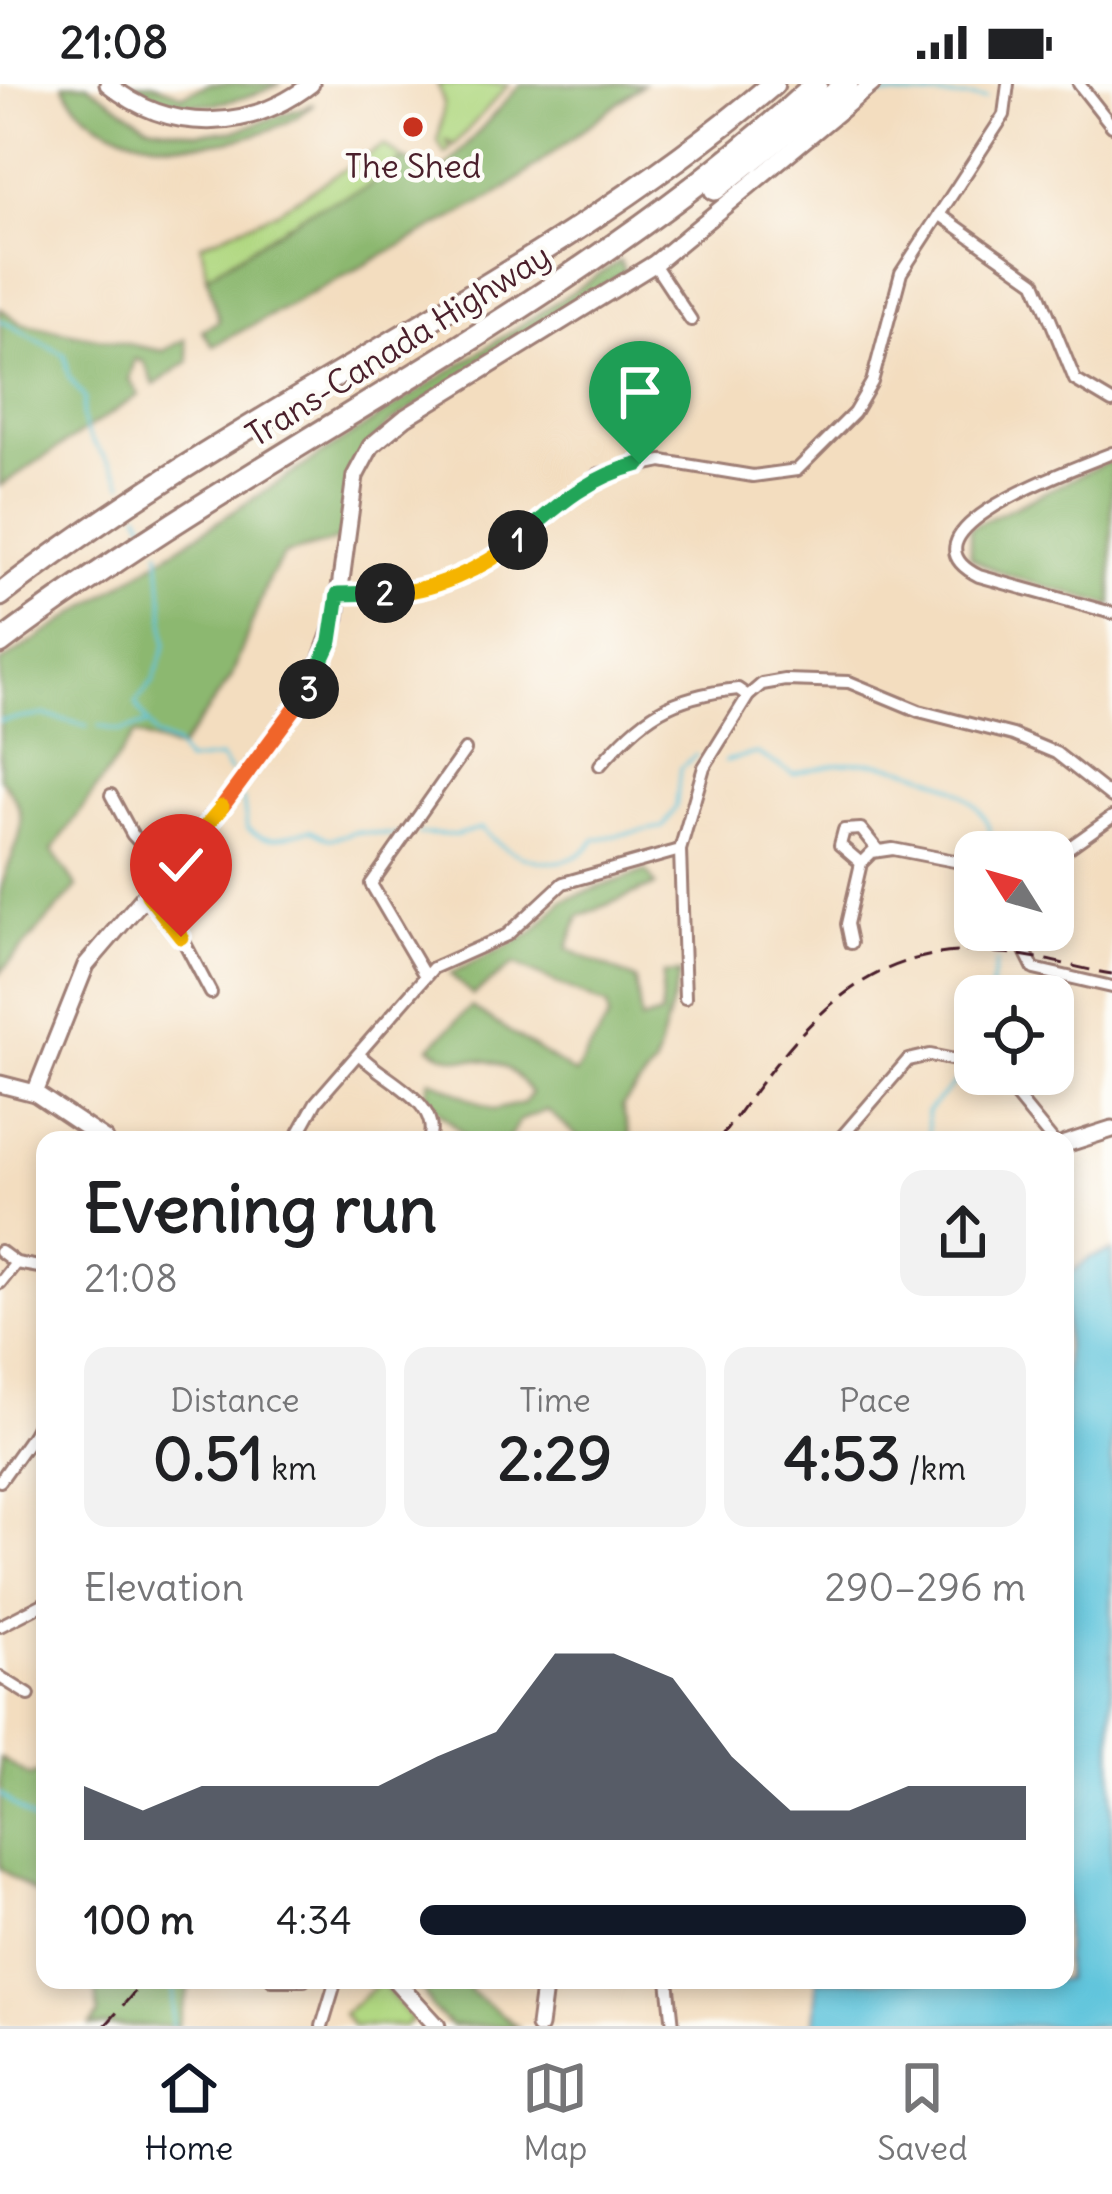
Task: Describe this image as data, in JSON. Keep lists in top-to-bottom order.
{
  "streets": {
    "highway": ["Trans-Canada Highway"]
  },
  "places": ["The Shed"],
  "north": "top left",
  "page": {
    "status": "21:08",
    "pins": ["1", "2", "3"],
    "heading": ["Evening run", "21:08"],
    "stats": [
      ["Distance", "0.51 km"],
      ["Time", "2:29"],
      ["Pace", "4:53 /km"]
    ],
    "chart": ["Elevation", "290–296 m"],
    "list": [
      {
        "name": "100 m",
        "note": "4:34"
      }
    ],
    "tabs": ["Home", "Map", "Saved"]
  }
}
